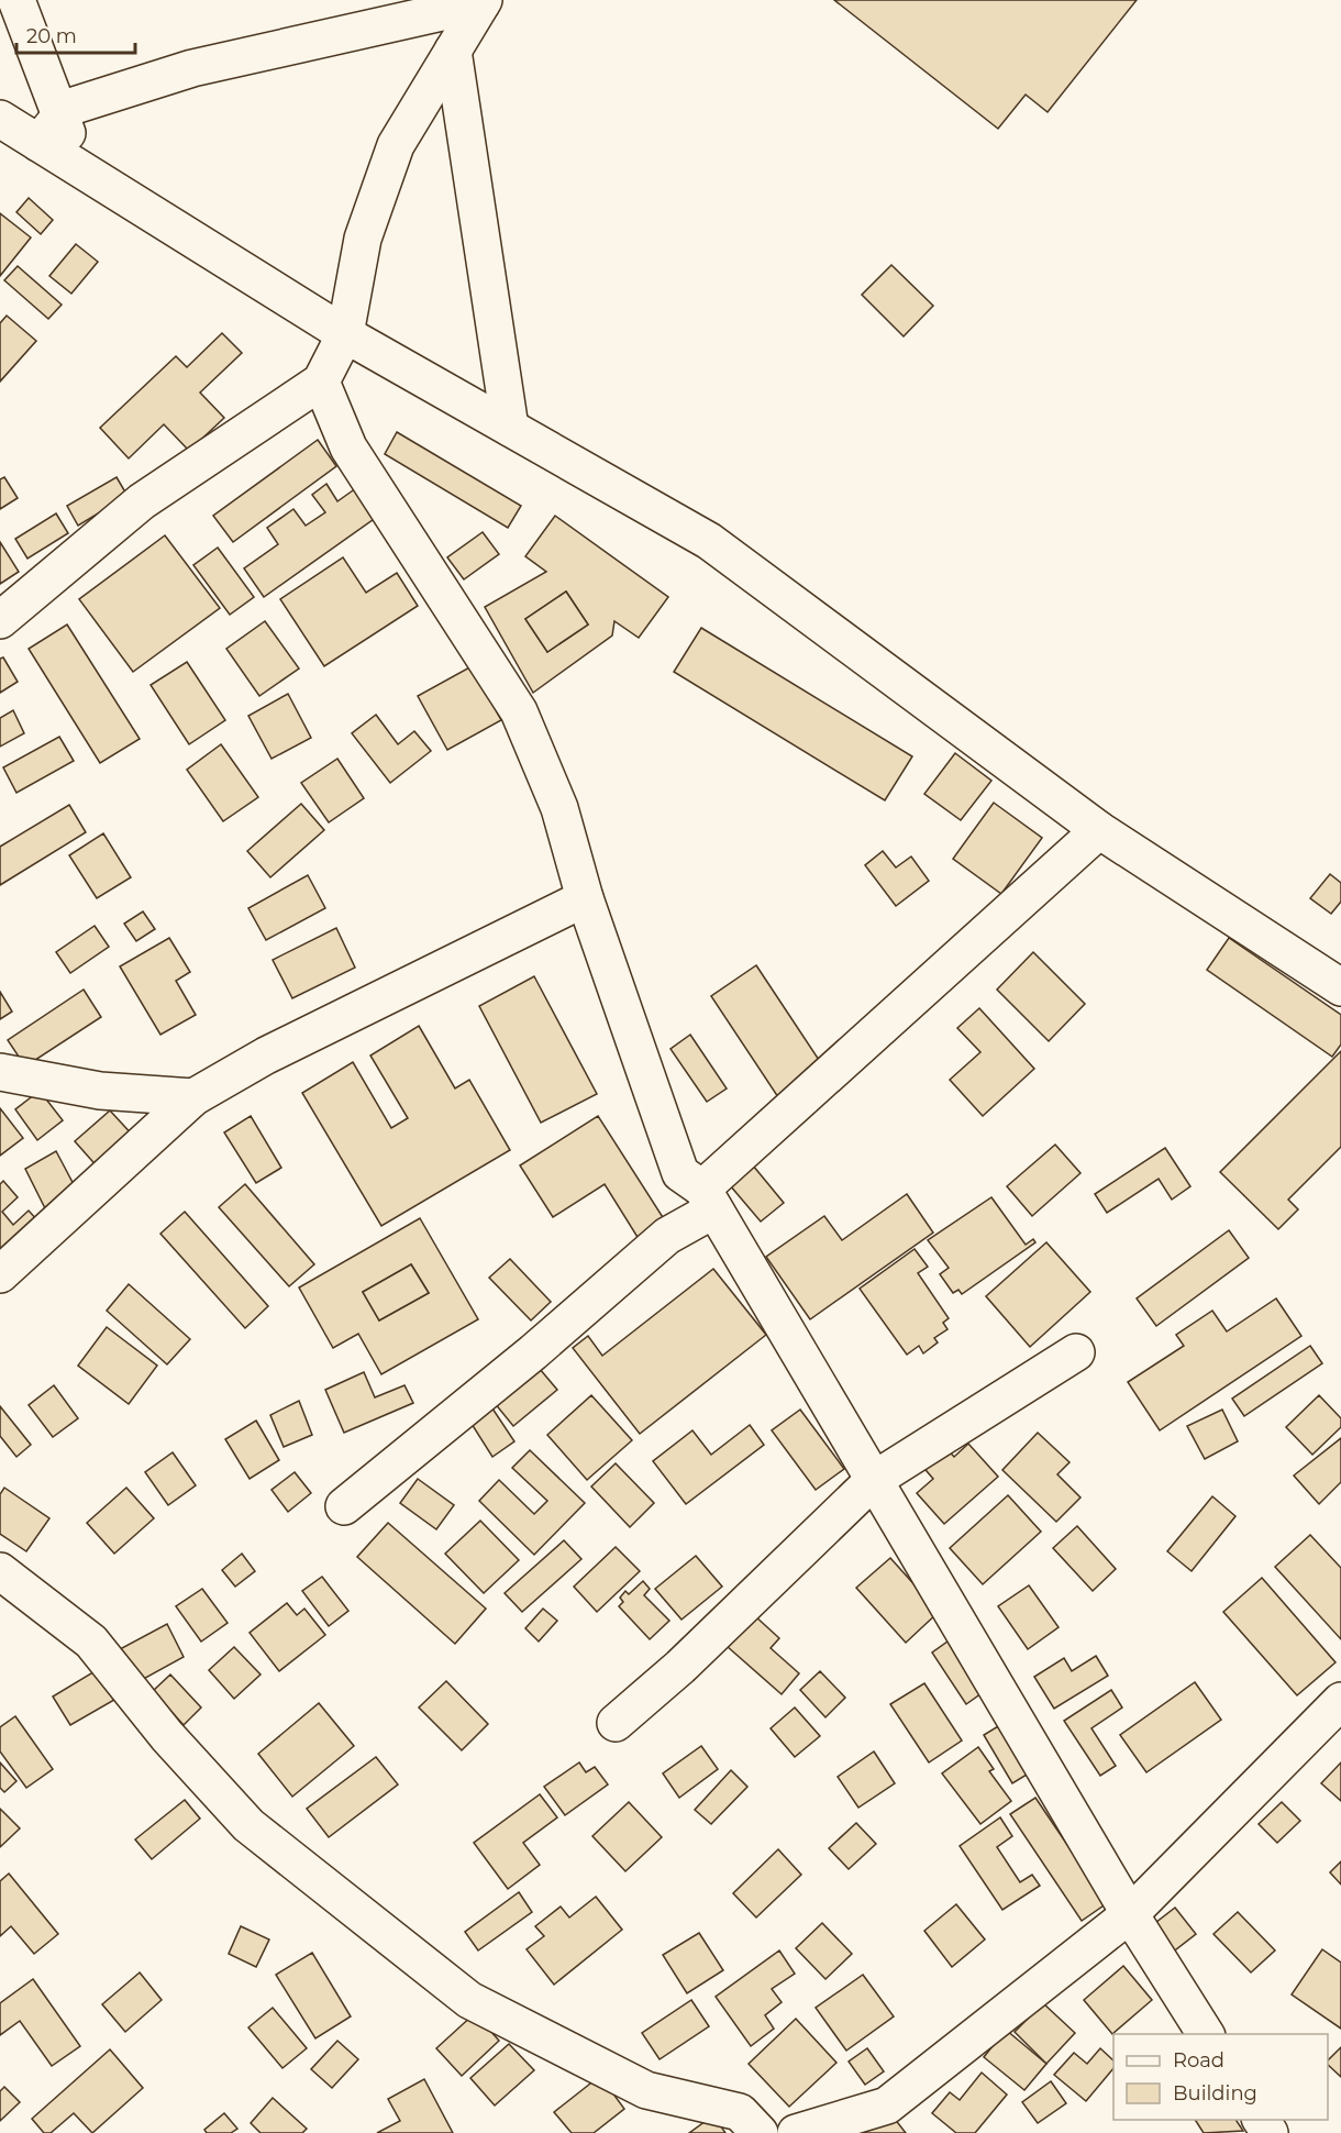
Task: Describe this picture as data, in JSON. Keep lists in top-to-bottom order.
{
  "legend": ["Road", "Building"],
  "scale_bar": "20 m"
}
